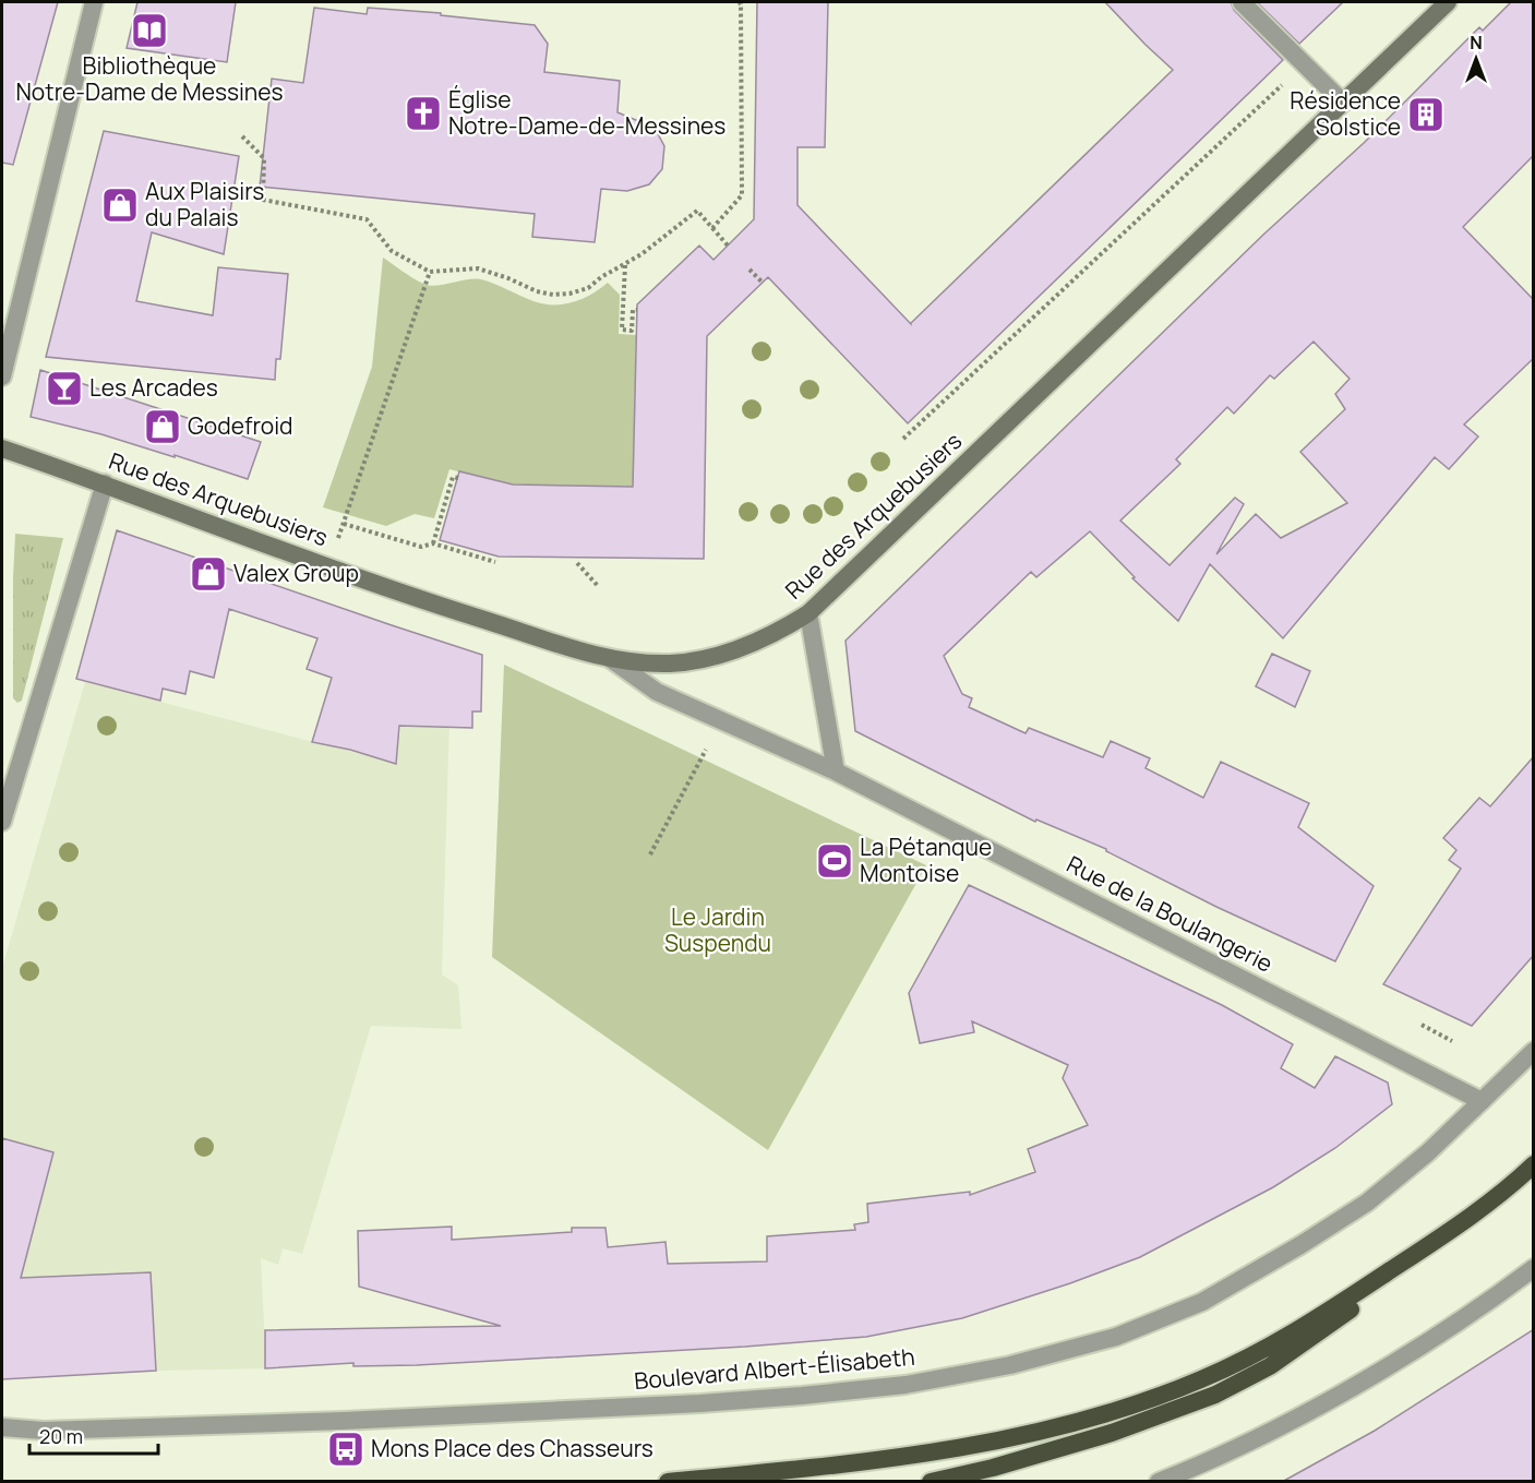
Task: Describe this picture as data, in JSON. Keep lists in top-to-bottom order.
{
  "streets": {
    "main road": ["Rue des Arquebusiers"],
    "street": ["Rue de la Boulangerie", "Boulevard Albert-Élisabeth"]
  },
  "crossings": [
    ["Rue des Arquebusiers", "Rue de la Boulangerie"],
    ["Rue de la Boulangerie", "Boulevard Albert-Élisabeth"]
  ],
  "parks": ["Le Jardin Suspendu"],
  "places": {
    "library": ["Bibliothèque Notre-Dame de Messines"],
    "church": ["Église Notre-Dame-de-Messines"],
    "building": ["Résidence Solstice"],
    "shop": ["Aux Plaisirs du Palais", "Godefroid", "Valex Group"],
    "bar": ["Les Arcades"],
    "sports": ["La Pétanque Montoise"],
    "bus stop": ["Mons Place des Chasseurs"]
  },
  "scale_bar": "20 m",
  "north": "top"
}
